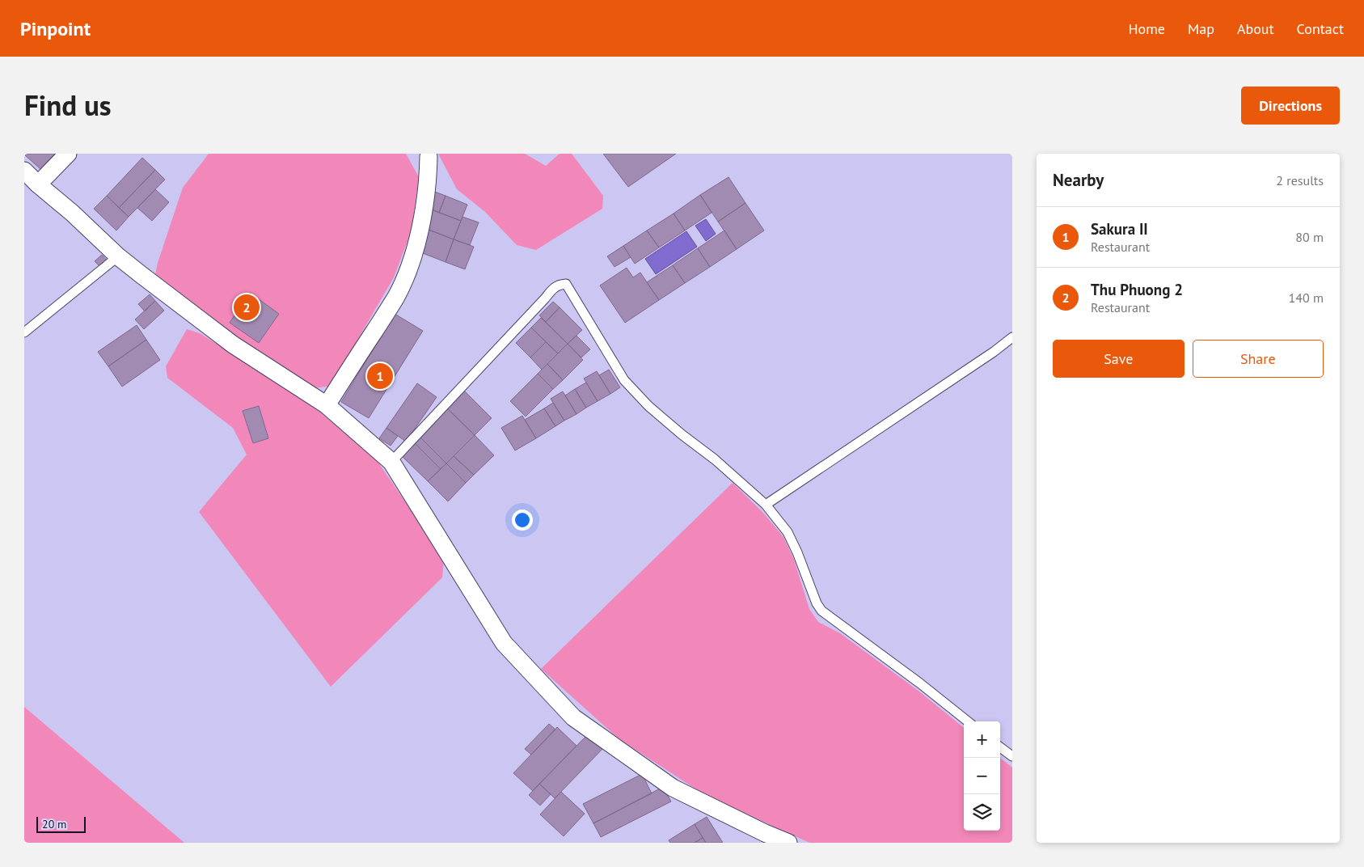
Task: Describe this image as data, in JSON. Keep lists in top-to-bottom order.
{
  "scale_bar": "20 m",
  "page": {
    "header": "Pinpoint",
    "nav": [
      "Home",
      "Map",
      "About",
      "Contact"
    ],
    "title": "Find us",
    "buttons": [
      "Directions",
      ["Save", "Share"]
    ],
    "heading": ["Nearby", "2 results"],
    "list": [
      {
        "mark": "1",
        "name": "Sakura II",
        "note": "Restaurant",
        "value": "80 m"
      },
      {
        "mark": "2",
        "name": "Thu Phuong 2",
        "note": "Restaurant",
        "value": "140 m"
      }
    ],
    "pins": ["2", "1"],
    "map_buttons": ["+", "−"],
    "scale": "20 m"
  }
}
